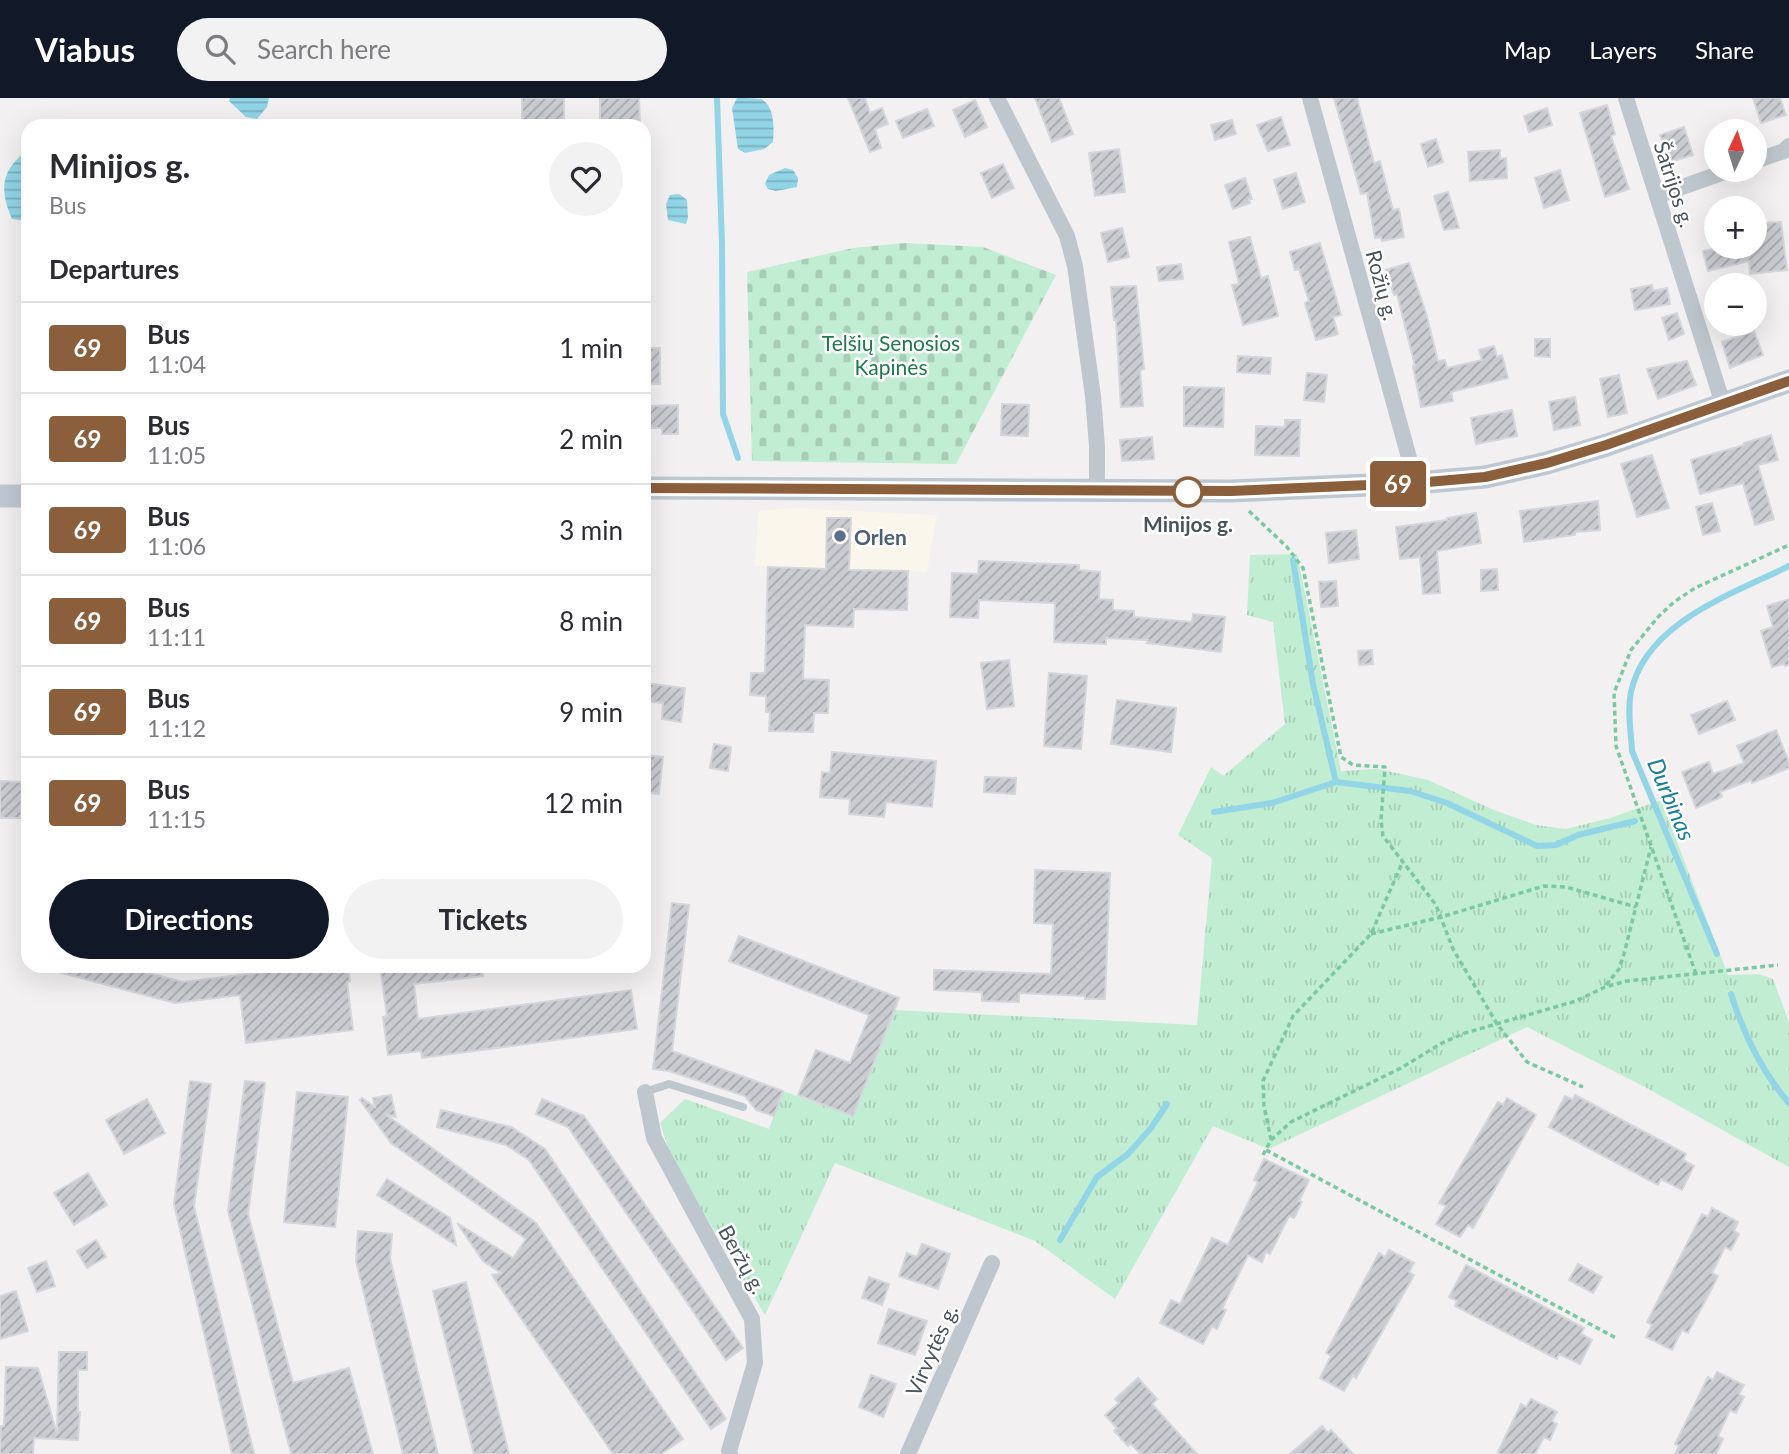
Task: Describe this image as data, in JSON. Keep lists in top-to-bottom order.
{
  "streets": {
    "street": [
      "Šatrijos g.",
      "Rožių g.",
      "Beržų g.",
      "Virvytės g."
    ]
  },
  "water": ["Durbinas"],
  "parks": ["Telšių Senosios Kapinės"],
  "places": ["Minijos g.", "Orlen"],
  "lines": ["bus line 69"],
  "north": "top",
  "page": {
    "header": "Viabus",
    "search": "Search here",
    "nav": ["Map", "Layers", "Share"],
    "on_map": "69",
    "map_buttons": ["+", "−"],
    "heading": [
      ["Minijos g.", "Bus"],
      "Departures"
    ],
    "list": [
      {
        "mark": "69",
        "name": "Bus",
        "note": "11:04",
        "value": "1 min"
      },
      {
        "mark": "69",
        "name": "Bus",
        "note": "11:05",
        "value": "2 min"
      },
      {
        "mark": "69",
        "name": "Bus",
        "note": "11:06",
        "value": "3 min"
      },
      {
        "mark": "69",
        "name": "Bus",
        "note": "11:11",
        "value": "8 min"
      },
      {
        "mark": "69",
        "name": "Bus",
        "note": "11:12",
        "value": "9 min"
      },
      {
        "mark": "69",
        "name": "Bus",
        "note": "11:15",
        "value": "12 min"
      }
    ],
    "buttons": ["Directions", "Tickets"]
  }
}
